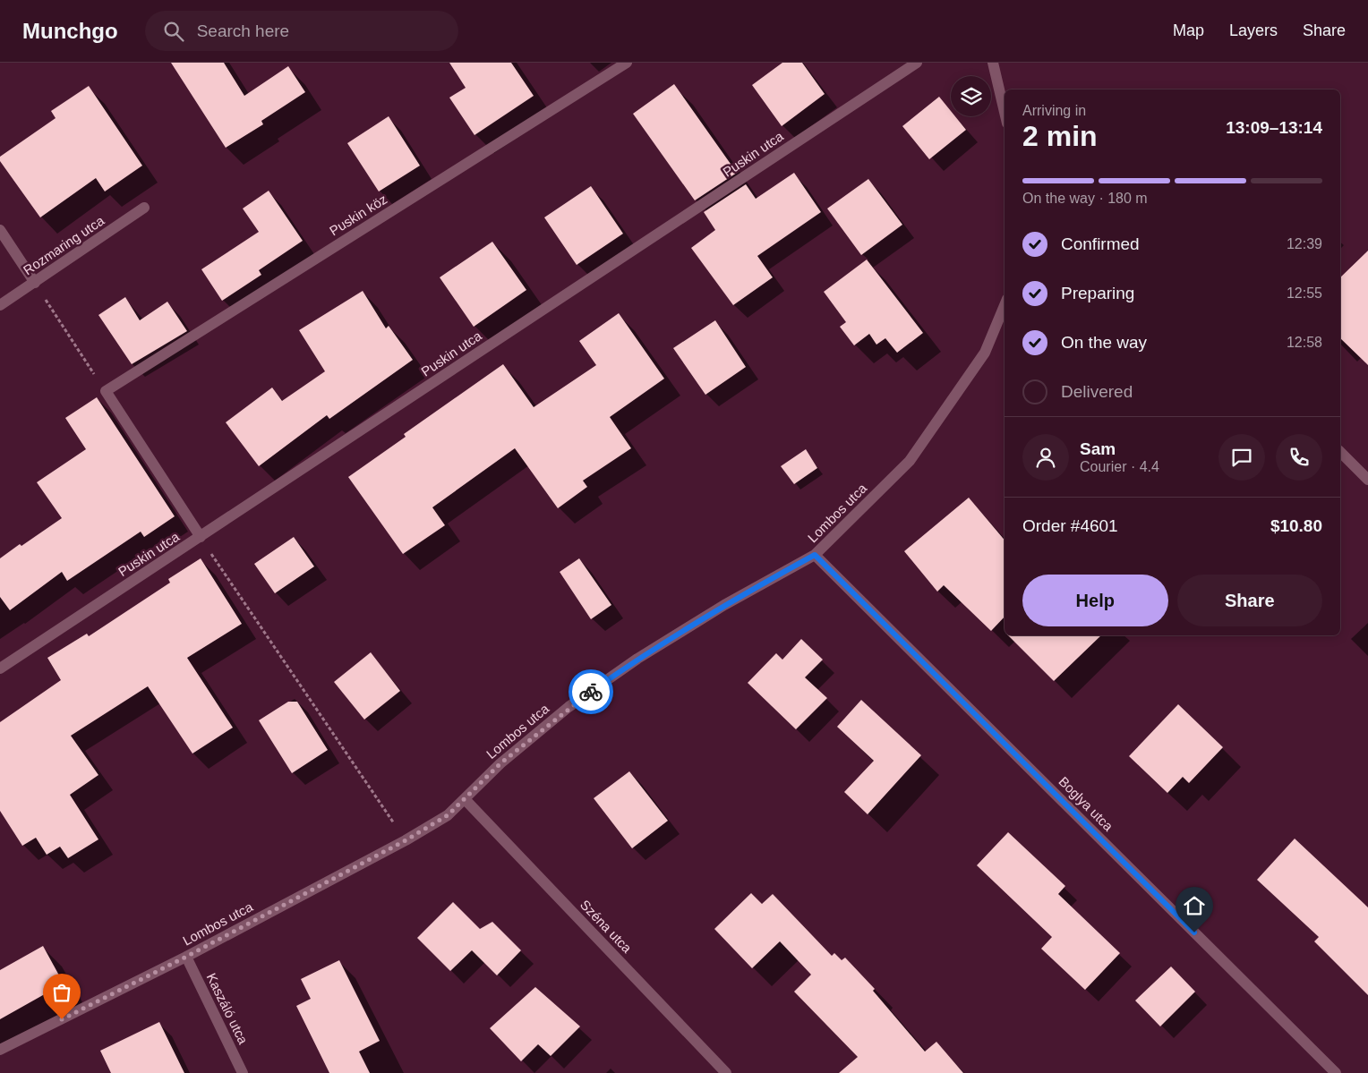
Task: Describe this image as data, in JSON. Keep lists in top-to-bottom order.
{
  "streets": {
    "street": [
      "Puskin utca",
      "Puskin köz",
      "Rozmaring utca",
      "Lombos utca",
      "Boglya utca",
      "Széna utca",
      "Kaszáló utca"
    ]
  },
  "crossings": [
    ["Lombos utca", "Boglya utca"],
    ["Lombos utca", "Széna utca"],
    ["Lombos utca", "Kaszáló utca"]
  ],
  "page": {
    "header": "Munchgo",
    "search": "Search here",
    "nav": ["Map", "Layers", "Share"],
    "heading": ["2 min", "Arriving in", "13:09–13:14"],
    "panel": [
      "Sam",
      "Courier · 4.4",
      "Order #4601",
      "$10.80"
    ],
    "bar": "On the way · 180 m",
    "list": [
      ["Confirmed", "12:39"],
      ["Preparing", "12:55"],
      ["On the way", "12:58"],
      "Delivered"
    ],
    "buttons": ["Help", "Share"]
  }
}
